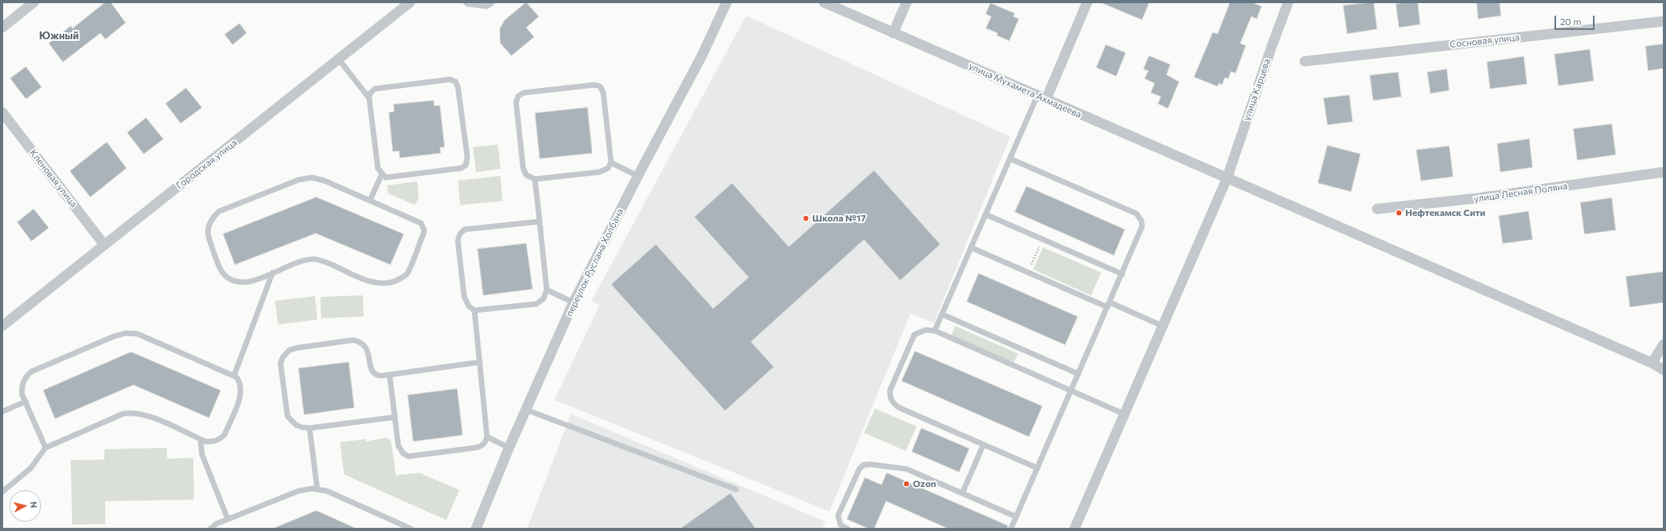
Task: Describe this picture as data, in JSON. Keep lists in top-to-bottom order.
{
  "streets": {
    "street": [
      "Сосновая улица",
      "улица Карцева",
      "улица Мухамета Ахмадеева",
      "Городская улица",
      "Кленовая улица",
      "улица Лесная Поляна",
      "переулок Руслана Холбана"
    ]
  },
  "crossings": [
    ["улица Карцева", "улица Мухамета Ахмадеева"],
    ["Городская улица", "Кленовая улица"]
  ],
  "districts": ["Южный"],
  "places": ["Нефтекамск Сити", "Школа №17", "Ozon"],
  "scale_bar": "20 m",
  "north": "right"
}
